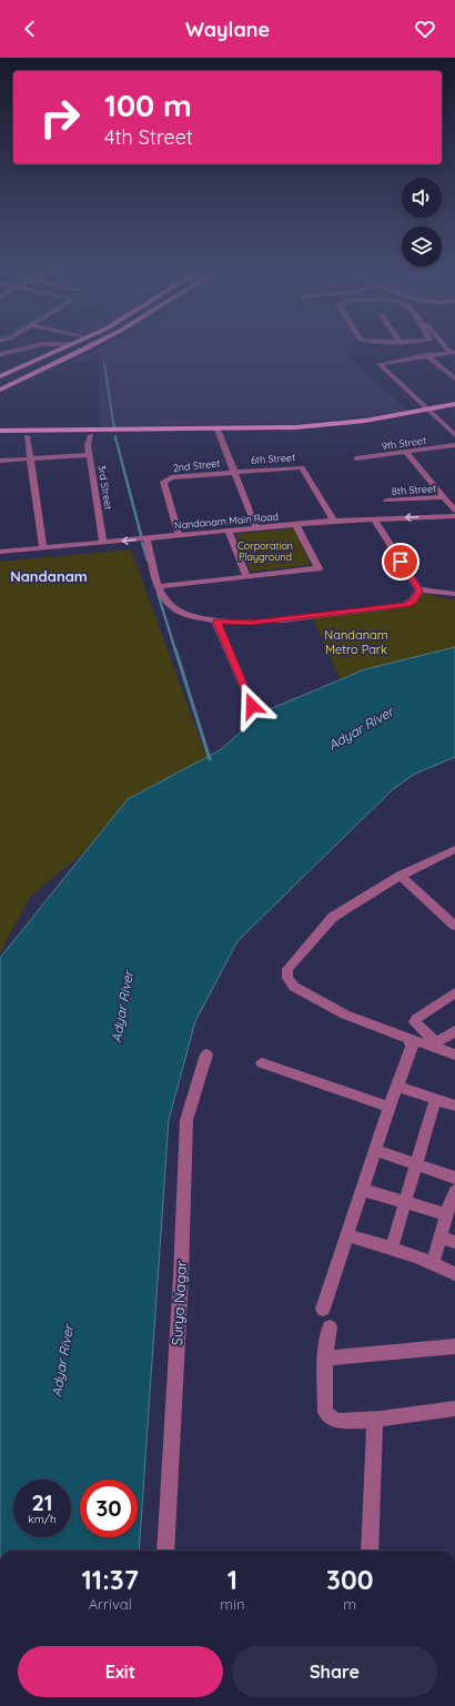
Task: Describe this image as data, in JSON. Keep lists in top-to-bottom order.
{
  "streets": {
    "street": [
      "9th Street",
      "6th Street",
      "2nd Street",
      "3rd Street",
      "8th Street",
      "Nandanam Main Road",
      "Surya Nagar"
    ]
  },
  "crossings": [
    ["6th Street", "2nd Street"],
    ["6th Street", "Nandanam Main Road"],
    ["2nd Street", "Nandanam Main Road"],
    ["3rd Street", "Nandanam Main Road"]
  ],
  "districts": ["Nandanam"],
  "water": ["Adyar River"],
  "parks": ["Corporation Playground", "Nandanam Metro Park"],
  "page": {
    "header": "Waylane",
    "turn": ["100 m", "4th Street"],
    "speed": "21 km/h",
    "limit": "30",
    "eta": [
      "11:37",
      "Arrival",
      "1",
      "min",
      "300",
      "m"
    ],
    "buttons": ["Exit", "Share"]
  }
}
